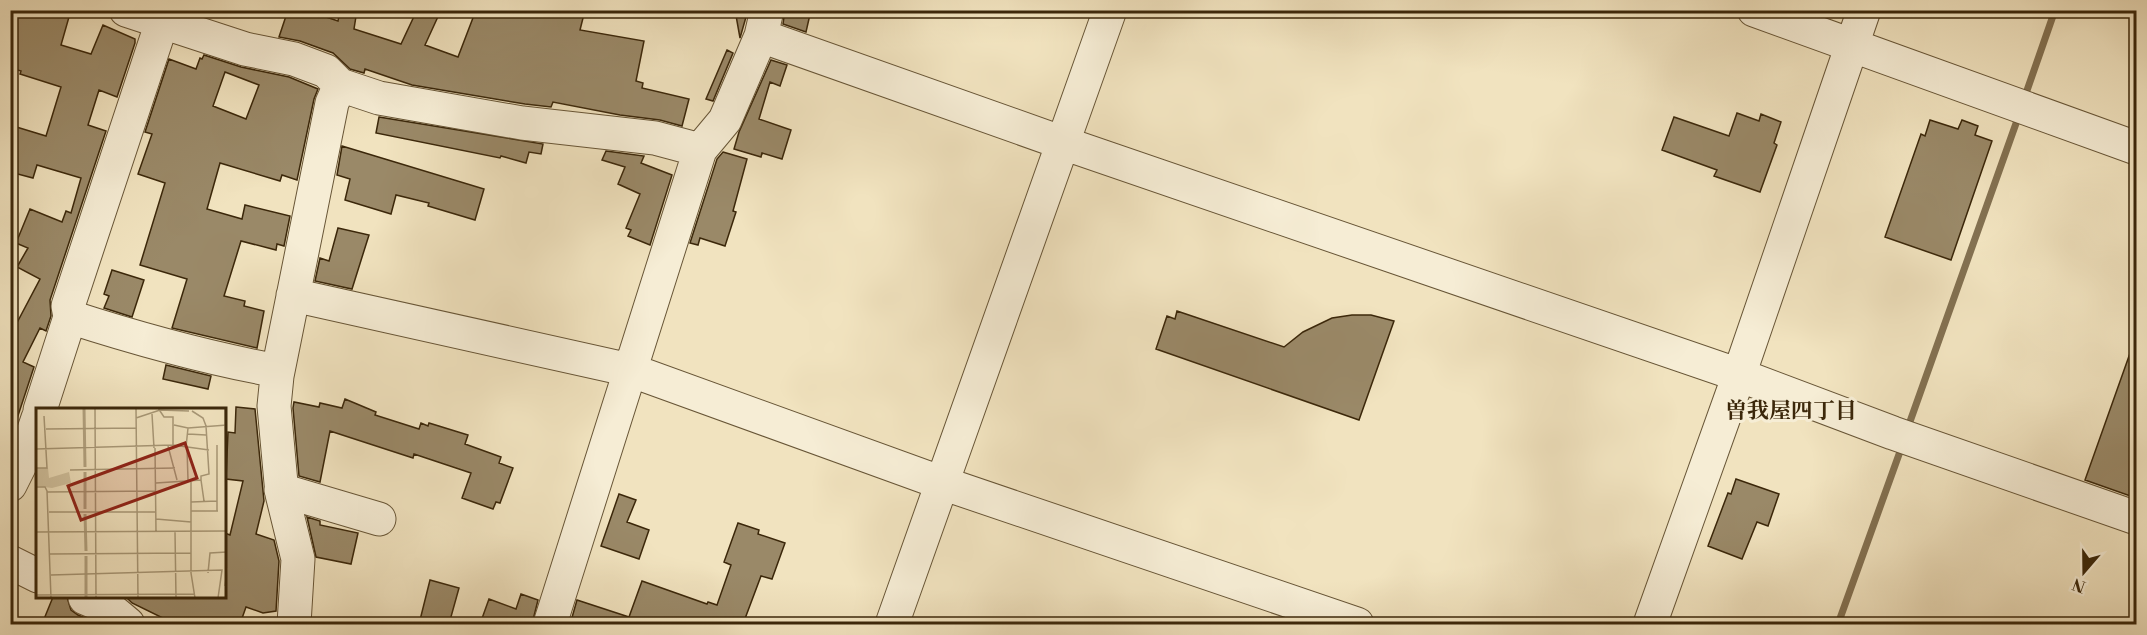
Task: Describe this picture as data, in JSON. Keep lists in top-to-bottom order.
{
  "districts": ["曽我屋四丁目"],
  "north": "bottom"
}
